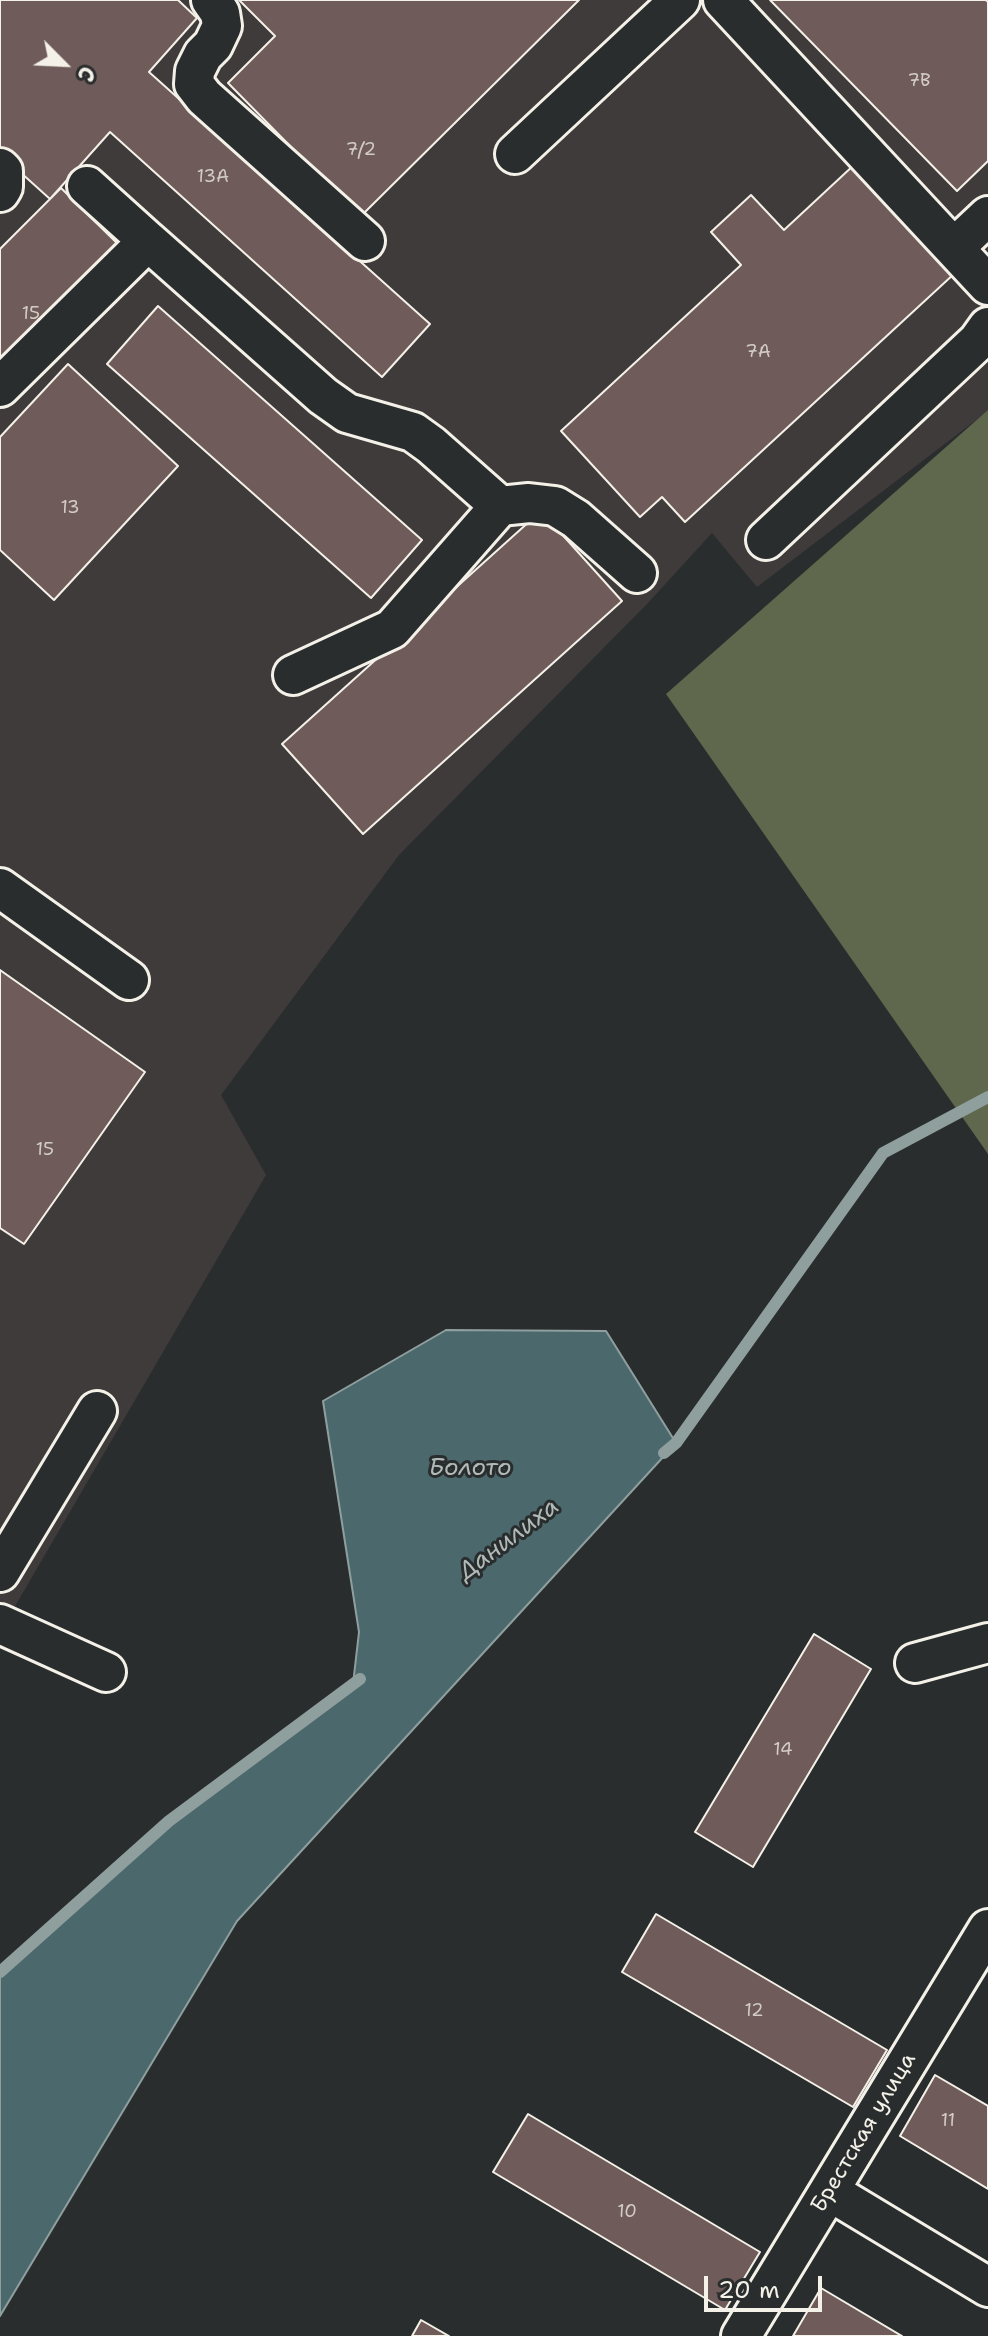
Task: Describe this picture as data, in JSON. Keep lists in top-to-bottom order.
{
  "streets": {
    "street": ["Брестская улица"]
  },
  "water": ["Болото", "Данилиха"],
  "house_numbers": [
    "7В",
    "7/2",
    "13А",
    "15",
    "7А",
    "13",
    "15",
    "14",
    "12",
    "11",
    "10"
  ],
  "scale_bar": "20 m",
  "north": "bottom right"
}
